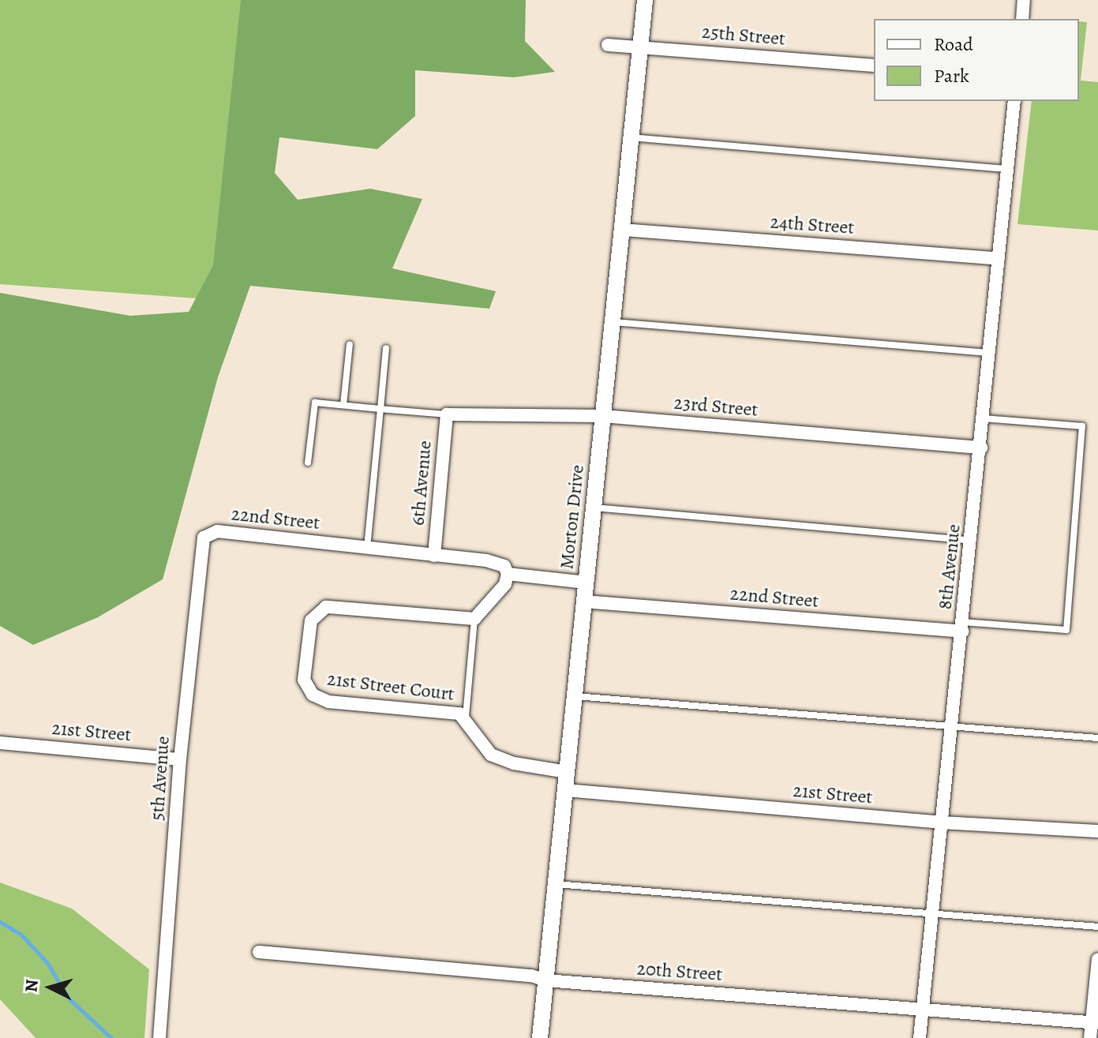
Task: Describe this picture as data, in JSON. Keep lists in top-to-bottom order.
{
  "streets": {
    "street": [
      "25th Street",
      "24th Street",
      "23rd Street",
      "6th Avenue",
      "Morton Drive",
      "22nd Street",
      "8th Avenue",
      "21st Street Court",
      "21st Street",
      "5th Avenue",
      "20th Street"
    ]
  },
  "crossings": [
    ["25th Street", "Morton Drive"],
    ["24th Street", "Morton Drive"],
    ["24th Street", "8th Avenue"],
    ["23rd Street", "6th Avenue"],
    ["23rd Street", "Morton Drive"],
    ["23rd Street", "8th Avenue"],
    ["6th Avenue", "22nd Street"],
    ["Morton Drive", "22nd Street"],
    ["Morton Drive", "21st Street Court"],
    ["Morton Drive", "21st Street"],
    ["Morton Drive", "20th Street"],
    ["22nd Street", "8th Avenue"],
    ["22nd Street", "5th Avenue"],
    ["8th Avenue", "21st Street"],
    ["8th Avenue", "20th Street"],
    ["21st Street", "5th Avenue"]
  ],
  "legend": ["Road", "Park"],
  "north": "left"
}
